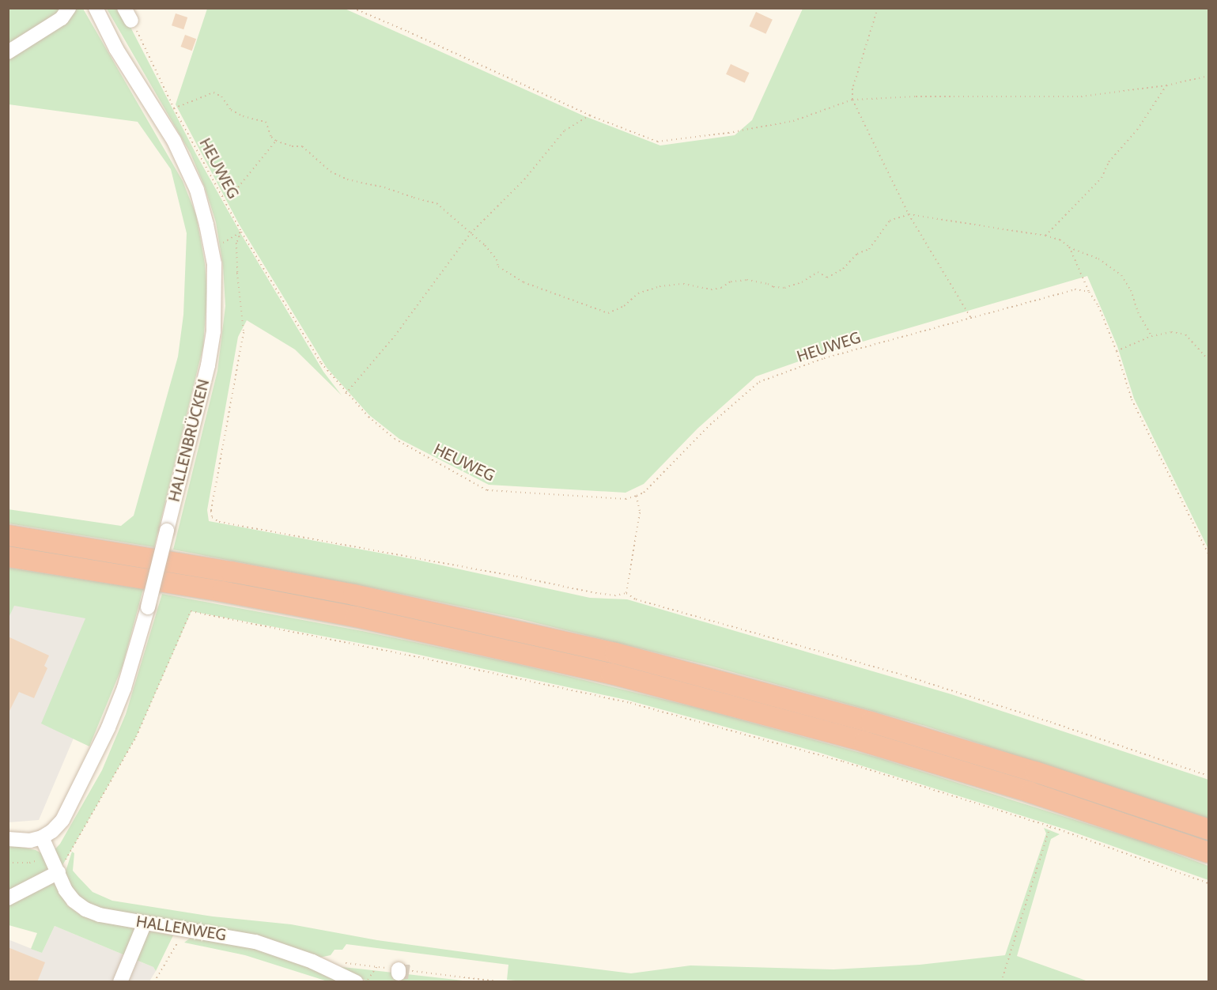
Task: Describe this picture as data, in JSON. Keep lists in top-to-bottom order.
{
  "streets": {
    "street": ["HALLENBRÜCKEN", "HALLENWEG"],
    "path": ["HEUWEG"]
  },
  "crossings": [
    ["HALLENBRÜCKEN", "HALLENWEG"]
  ]
}
